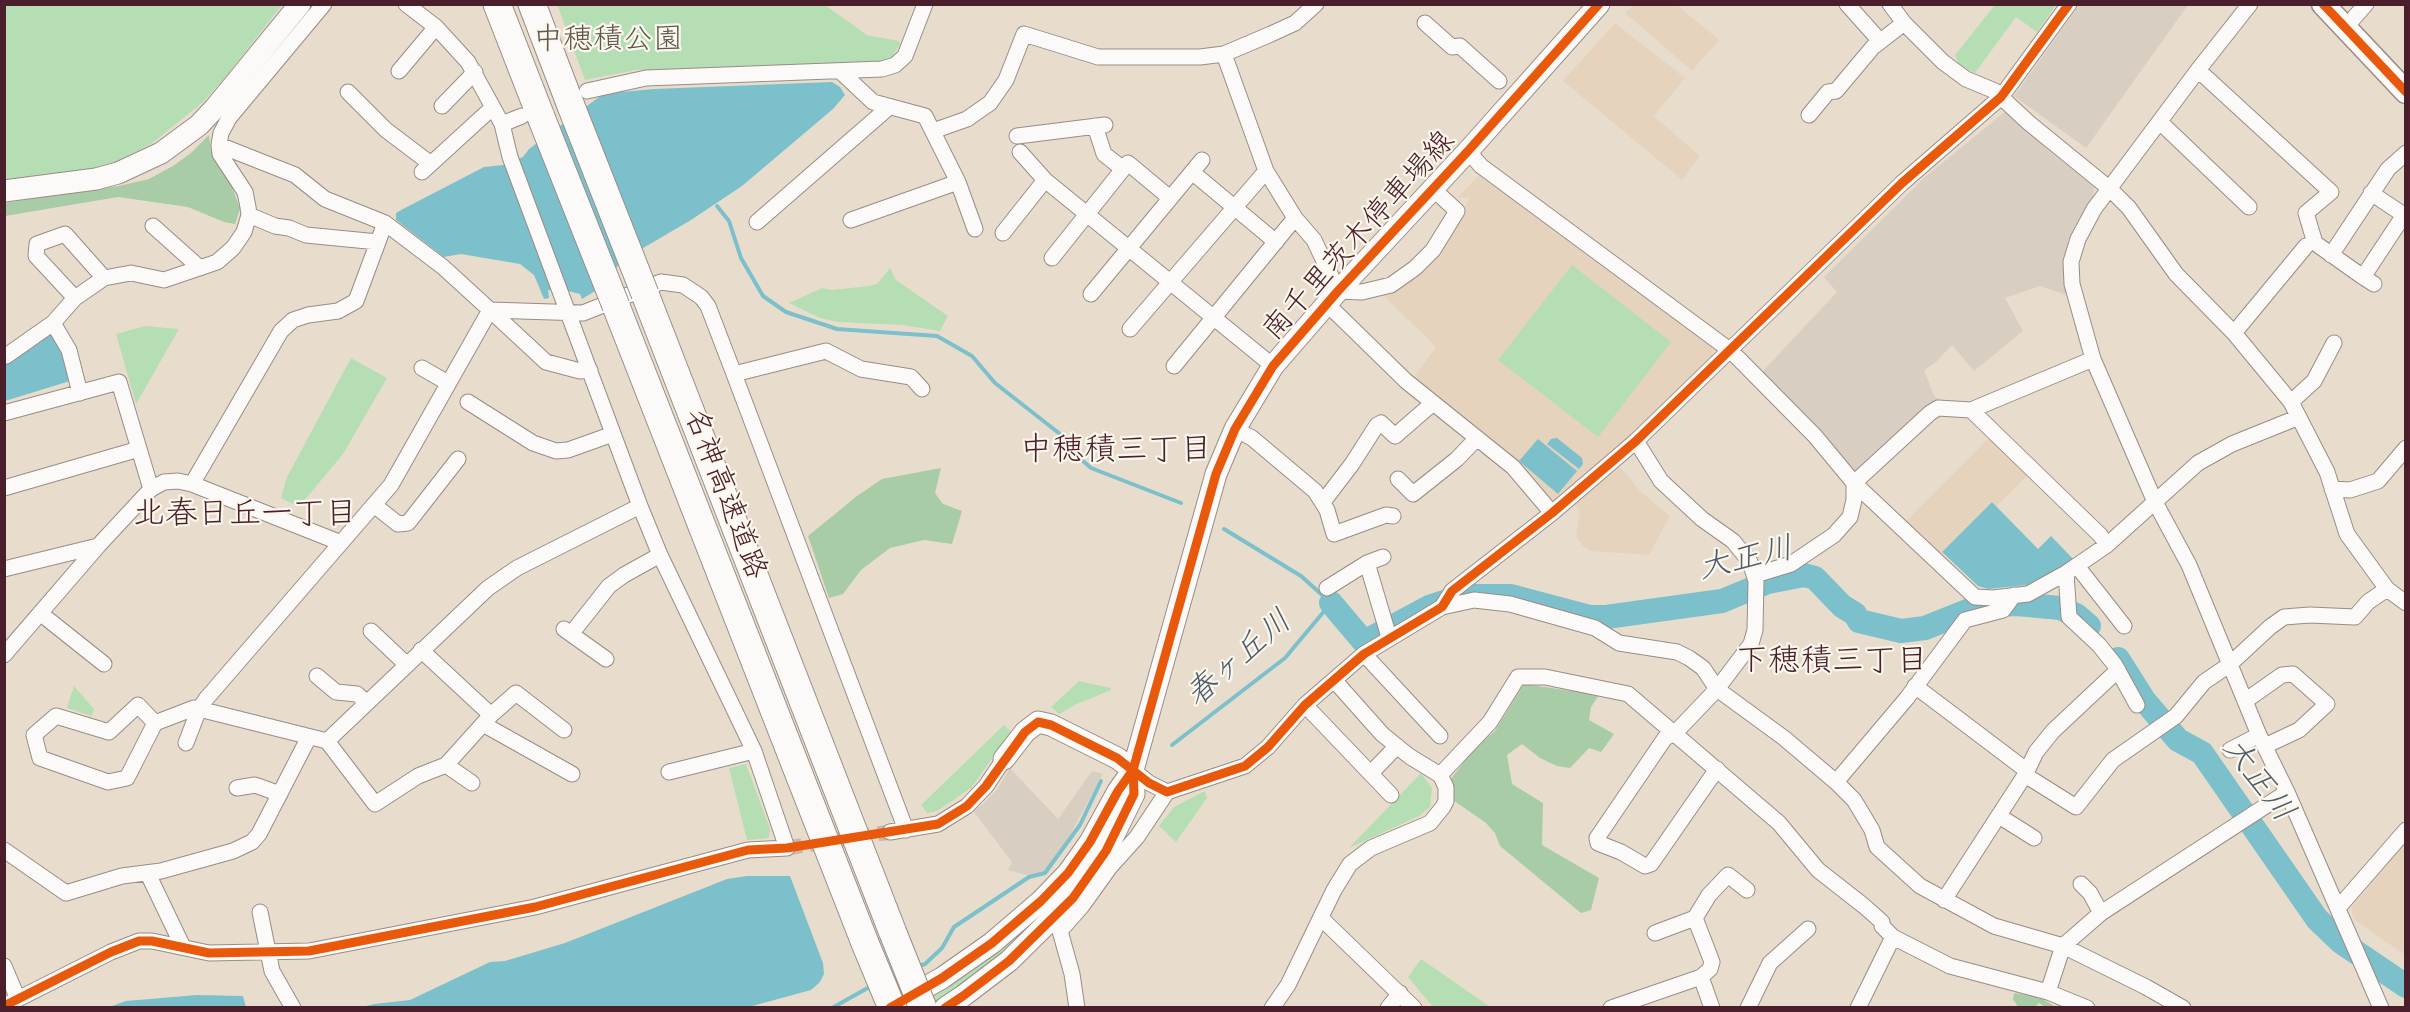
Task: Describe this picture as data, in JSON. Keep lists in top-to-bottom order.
{
  "streets": {
    "highway": ["名神高速道路"],
    "main road": ["南千里茨木停車場線"]
  },
  "crossings": [
    ["南千里茨木停車場線", "名神高速道路"]
  ],
  "districts": ["中穂積三丁目", "北春日丘一丁目", "下穂積三丁目"],
  "water": ["大正川", "春ヶ丘川"],
  "parks": ["中穂積公園"]
}
